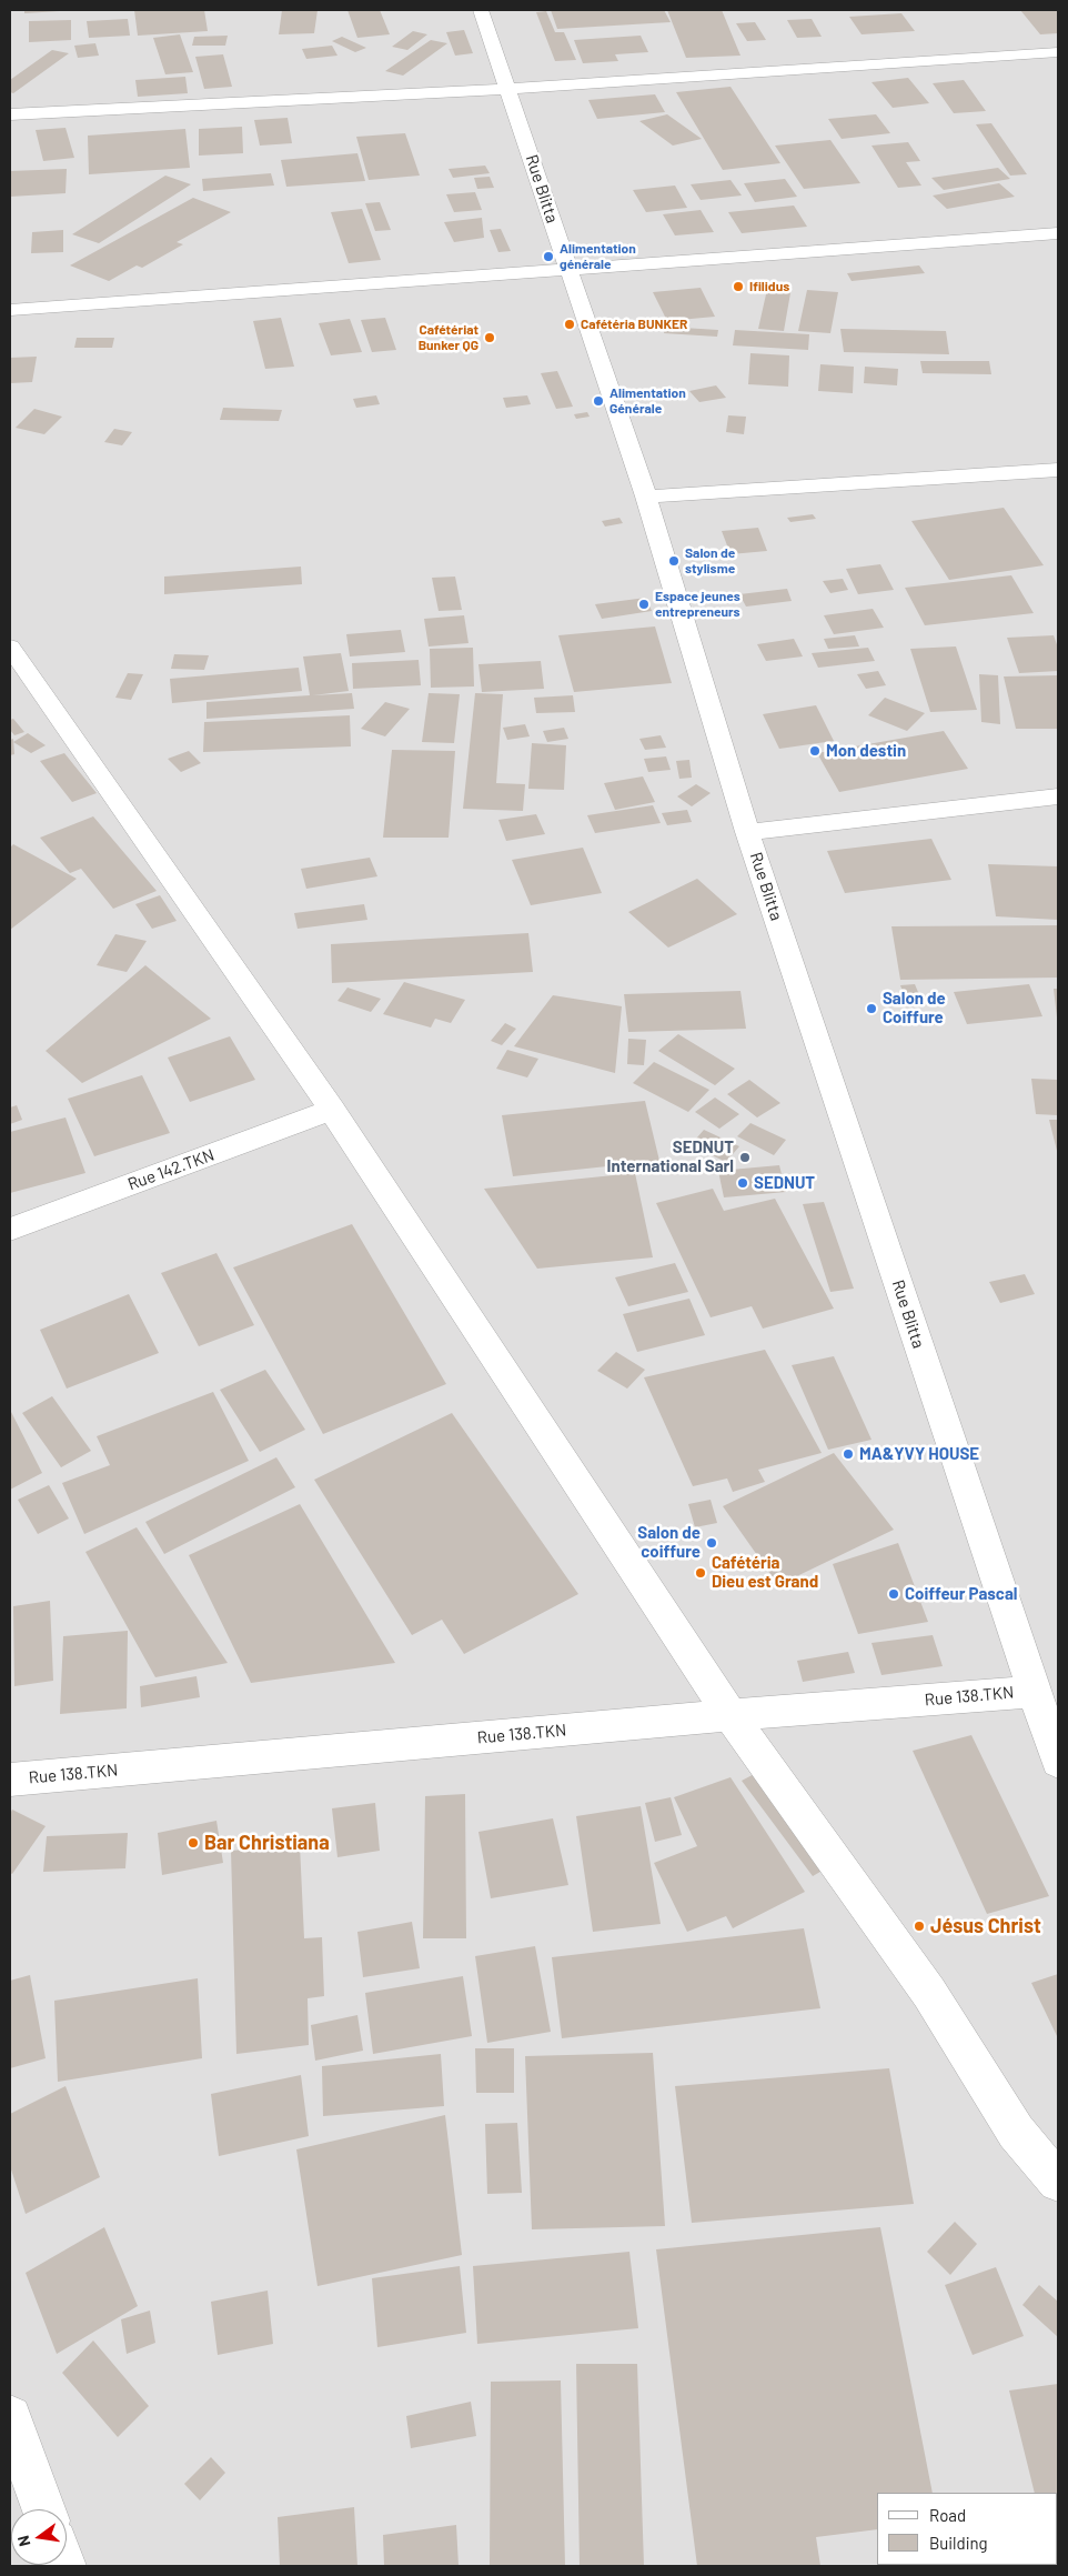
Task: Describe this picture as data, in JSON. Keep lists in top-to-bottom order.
{
  "streets": {
    "street": ["Rue Blitta", "Rue 142.TKN", "Rue 138.TKN"]
  },
  "crossings": [
    ["Rue Blitta", "Rue 138.TKN"]
  ],
  "places": [
    "Alimentation générale",
    "Ifilidus",
    "Cafétéria BUNKER",
    "Cafétériat Bunker QG",
    "Alimentation Générale",
    "Salon de stylisme",
    "Espace jeunes entrepreneurs",
    "Mon destin",
    "Salon de Coiffure",
    "SEDNUT International Sarl",
    "SEDNUT",
    "MA&YVY HOUSE",
    "Salon de coiffure",
    "Cafétéria Dieu est Grand",
    "Coiffeur Pascal",
    "Bar Christiana",
    "Jésus Christ"
  ],
  "legend": ["Road", "Building"],
  "north": "left"
}
